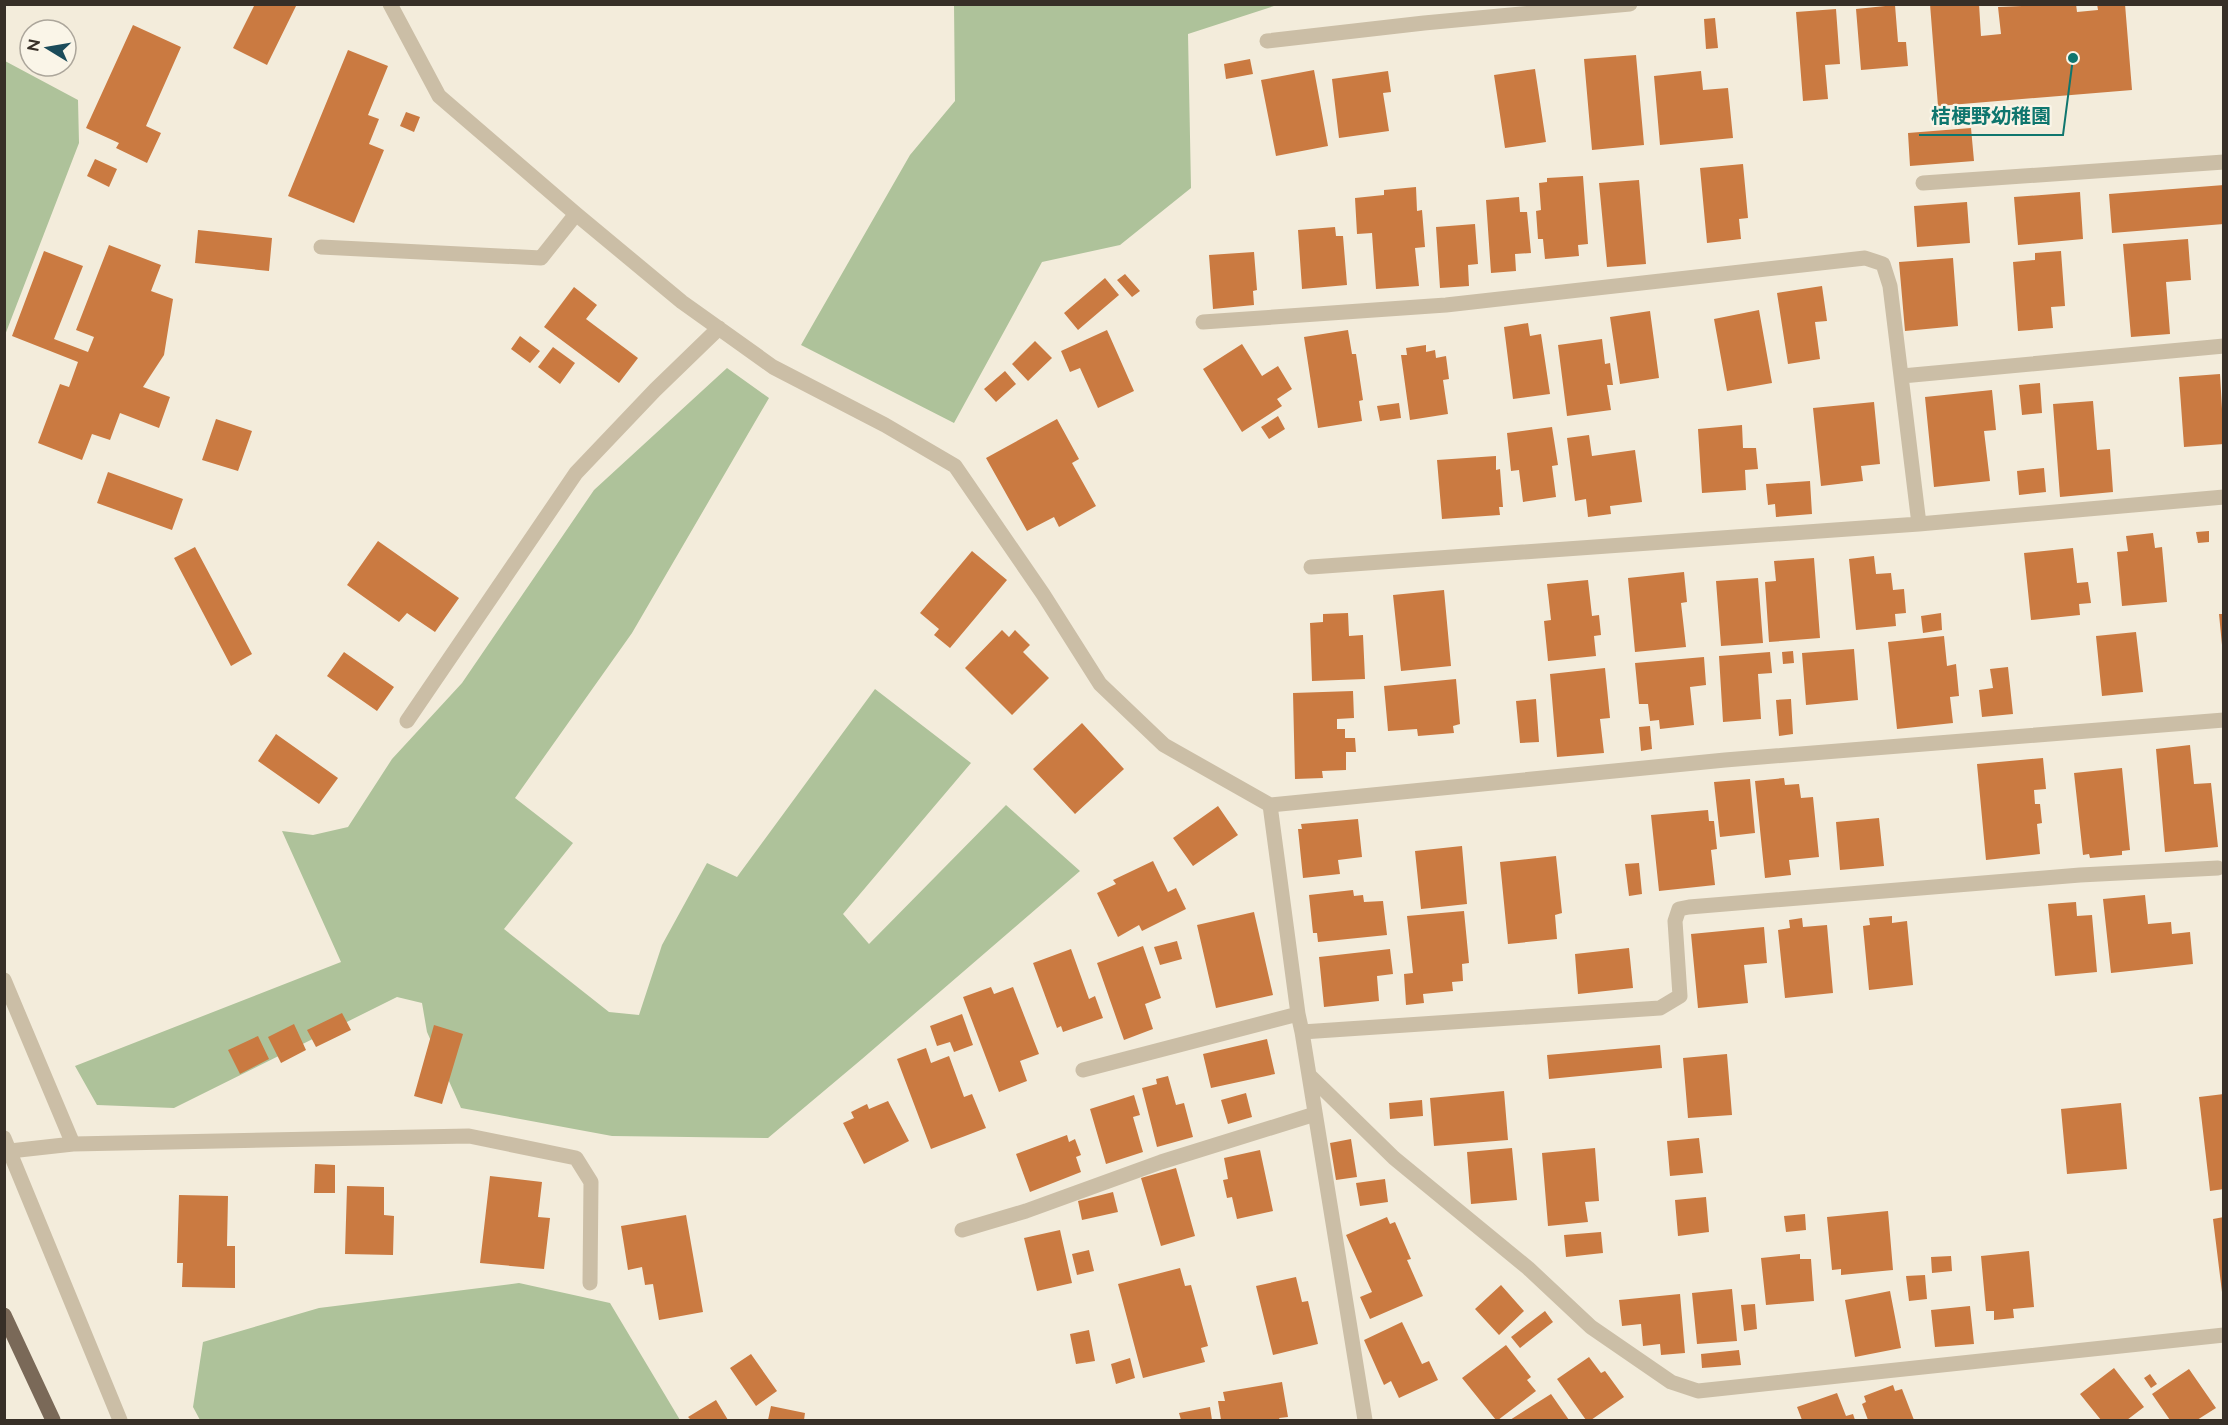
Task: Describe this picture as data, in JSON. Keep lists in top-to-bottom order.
{
  "places": ["桔梗野幼稚園"],
  "north": "left"
}
